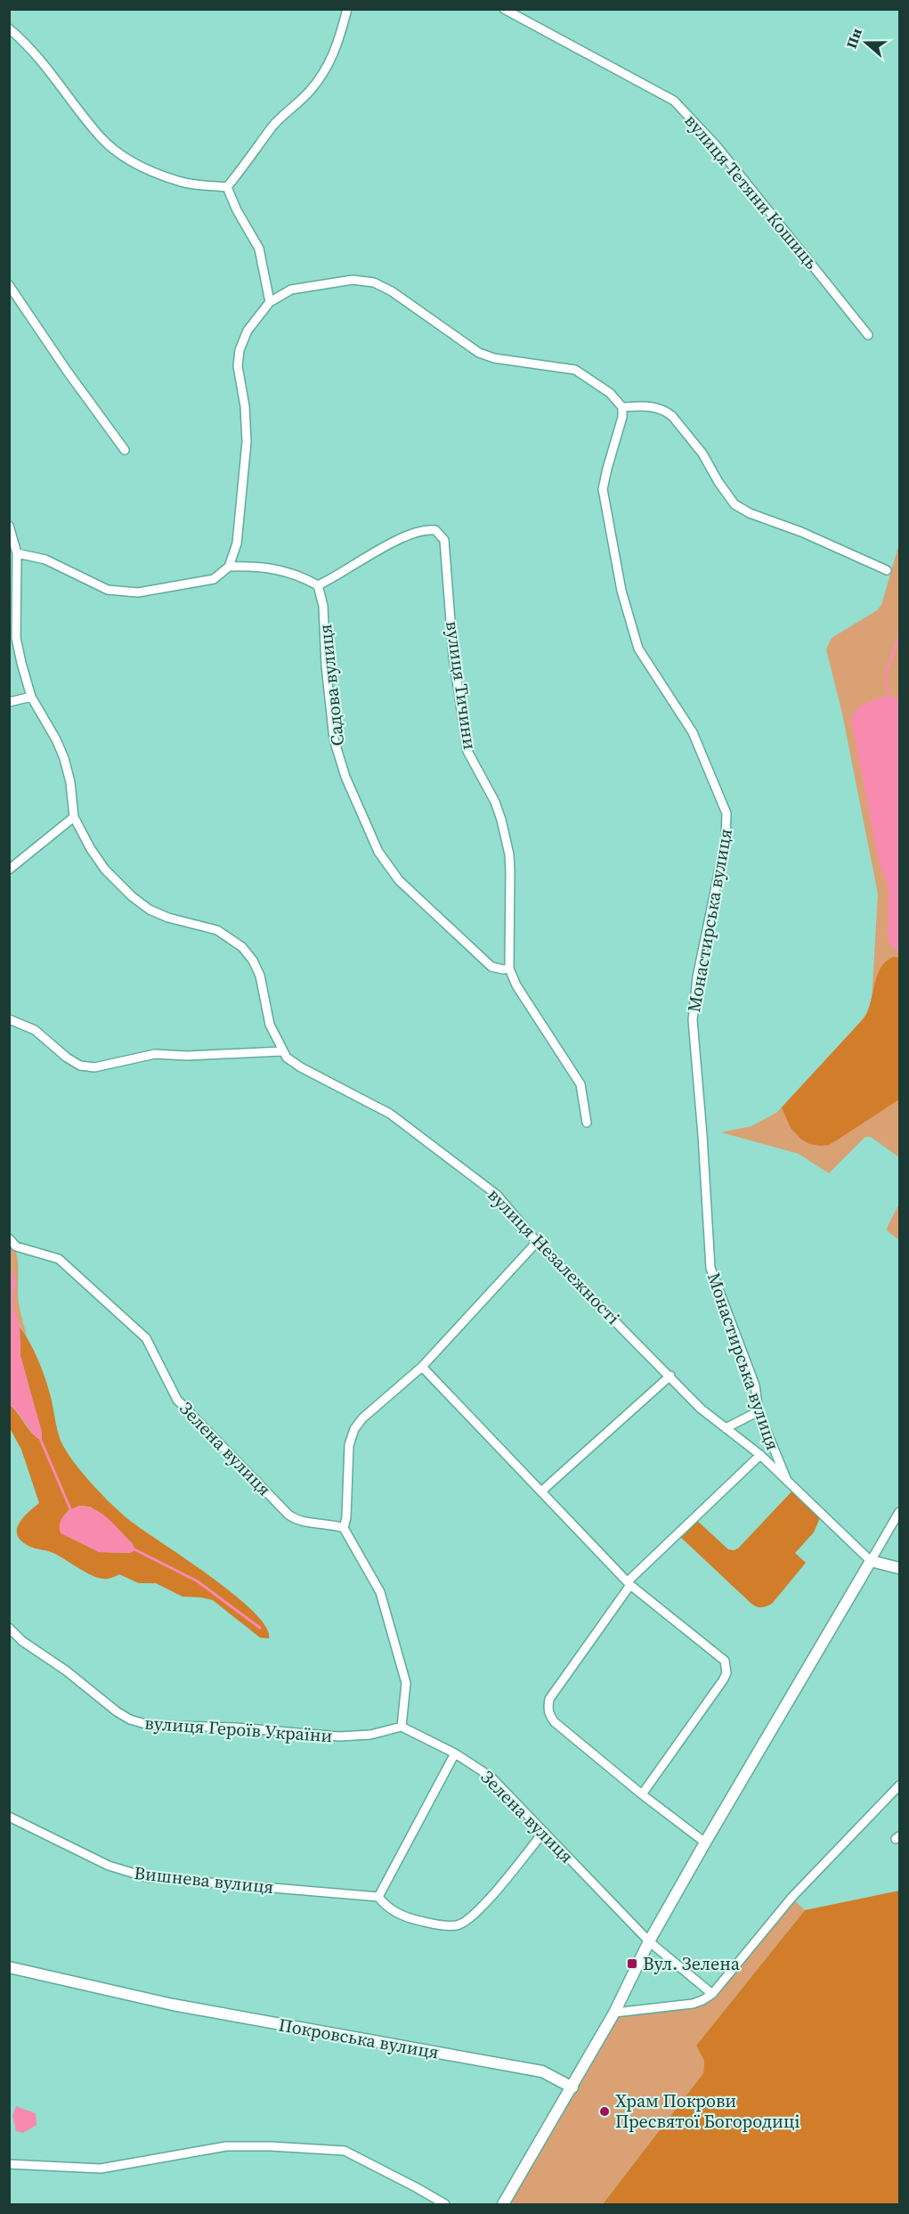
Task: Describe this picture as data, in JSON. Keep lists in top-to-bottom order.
{
  "streets": {
    "street": [
      "вулиця Тетяни Кошиць",
      "Садова вулиця",
      "вулиця Тичини",
      "Монастирська вулиця",
      "Зелена вулиця",
      "вулиця Героїв України",
      "Вишнева вулиця",
      "Покровська вулиця"
    ]
  },
  "crossings": [
    ["Садова вулиця", "вулиця Тичини"],
    ["Зелена вулиця", "вулиця Героїв України"]
  ],
  "places": {
    "transit": ["Вул. Зелена"],
    "other": ["Храм Покрови Пресвятої Богородиці"]
  },
  "north": "left"
}
